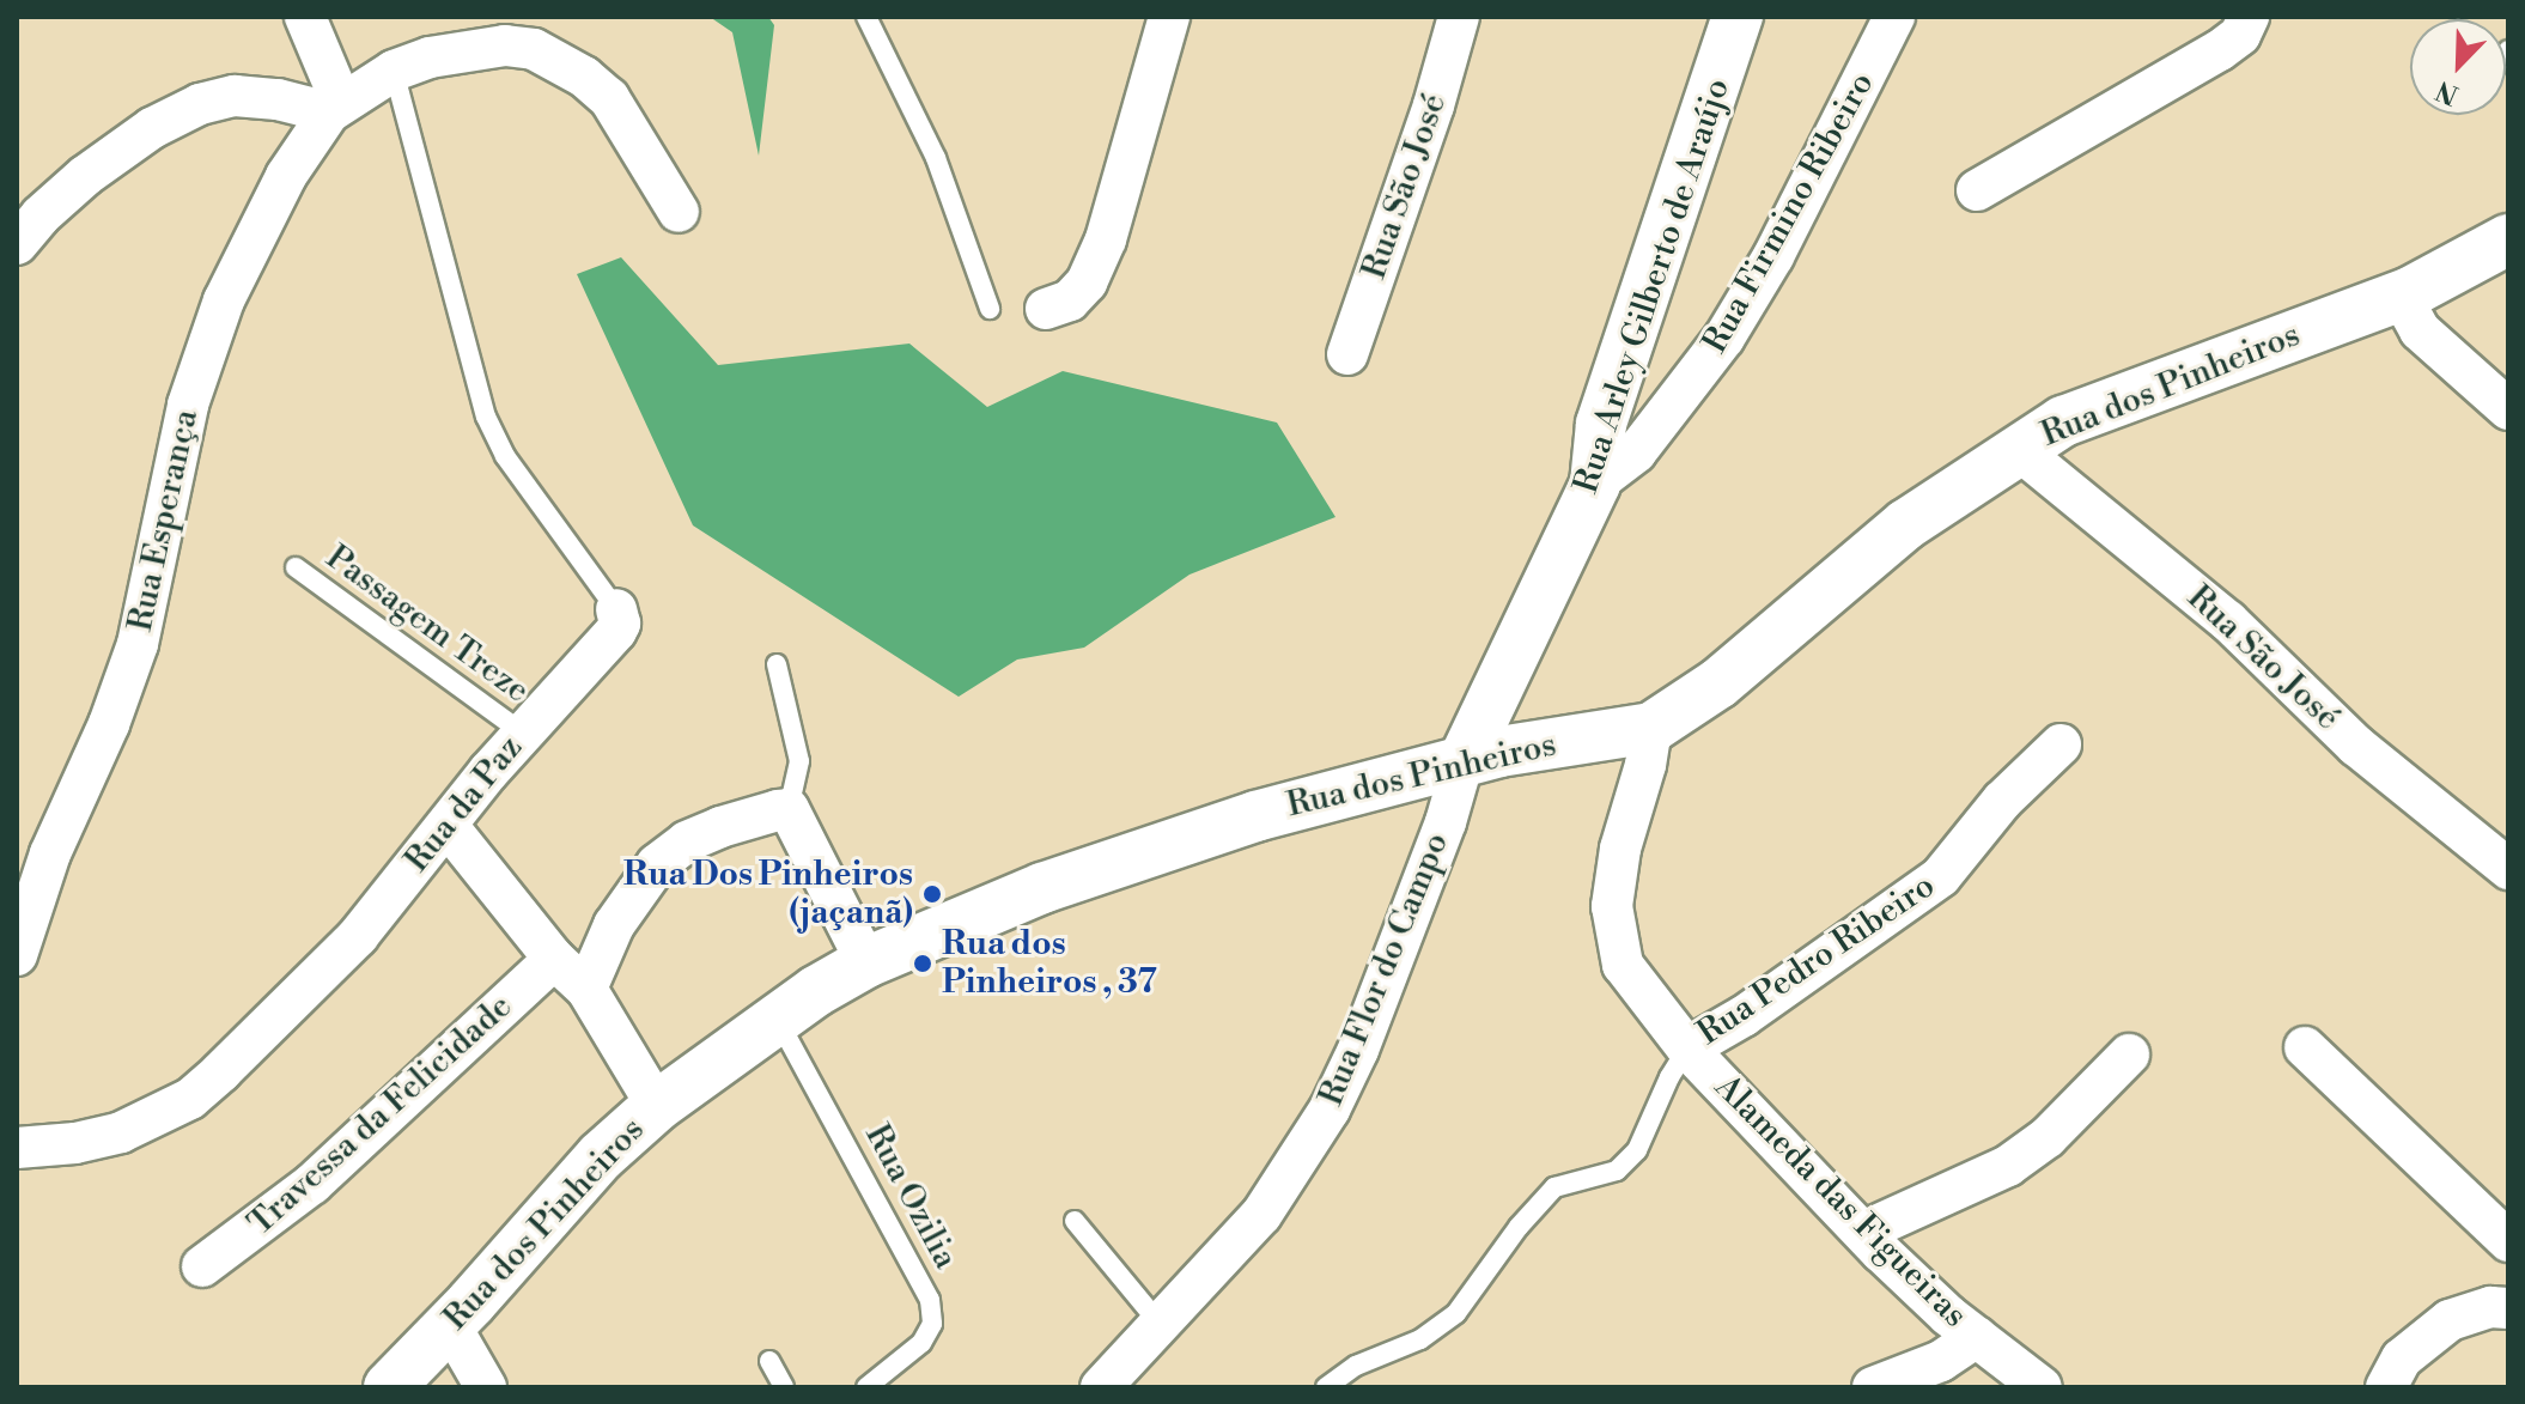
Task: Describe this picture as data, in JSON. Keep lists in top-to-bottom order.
{
  "streets": {
    "street": [
      "Rua São José",
      "Rua Firmino Ribeiro",
      "Rua Arley Gilberto de Araújo",
      "Rua dos Pinheiros",
      "Rua Esperança",
      "Rua da Paz",
      "Rua Pedro Ribeiro",
      "Rua Flor do Campo",
      "Travessa da Felicidade",
      "Alameda das Figueiras"
    ],
    "lane": ["Passagem Treze", "Rua Ozilia"]
  },
  "crossings": [
    ["Rua São José", "Rua dos Pinheiros"],
    ["Rua Firmino Ribeiro", "Rua Arley Gilberto de Araújo"],
    ["Rua Arley Gilberto de Araújo", "Rua dos Pinheiros"],
    ["Rua Arley Gilberto de Araújo", "Rua Flor do Campo"],
    ["Rua dos Pinheiros", "Rua Flor do Campo"],
    ["Rua dos Pinheiros", "Rua Ozilia"],
    ["Rua dos Pinheiros", "Alameda das Figueiras"],
    ["Passagem Treze", "Rua da Paz"],
    ["Rua Pedro Ribeiro", "Alameda das Figueiras"]
  ],
  "places": ["Rua Dos Pinheiros (jaçanã)", "Rua dos Pinheiros , 37"],
  "north": "bottom left"
}
